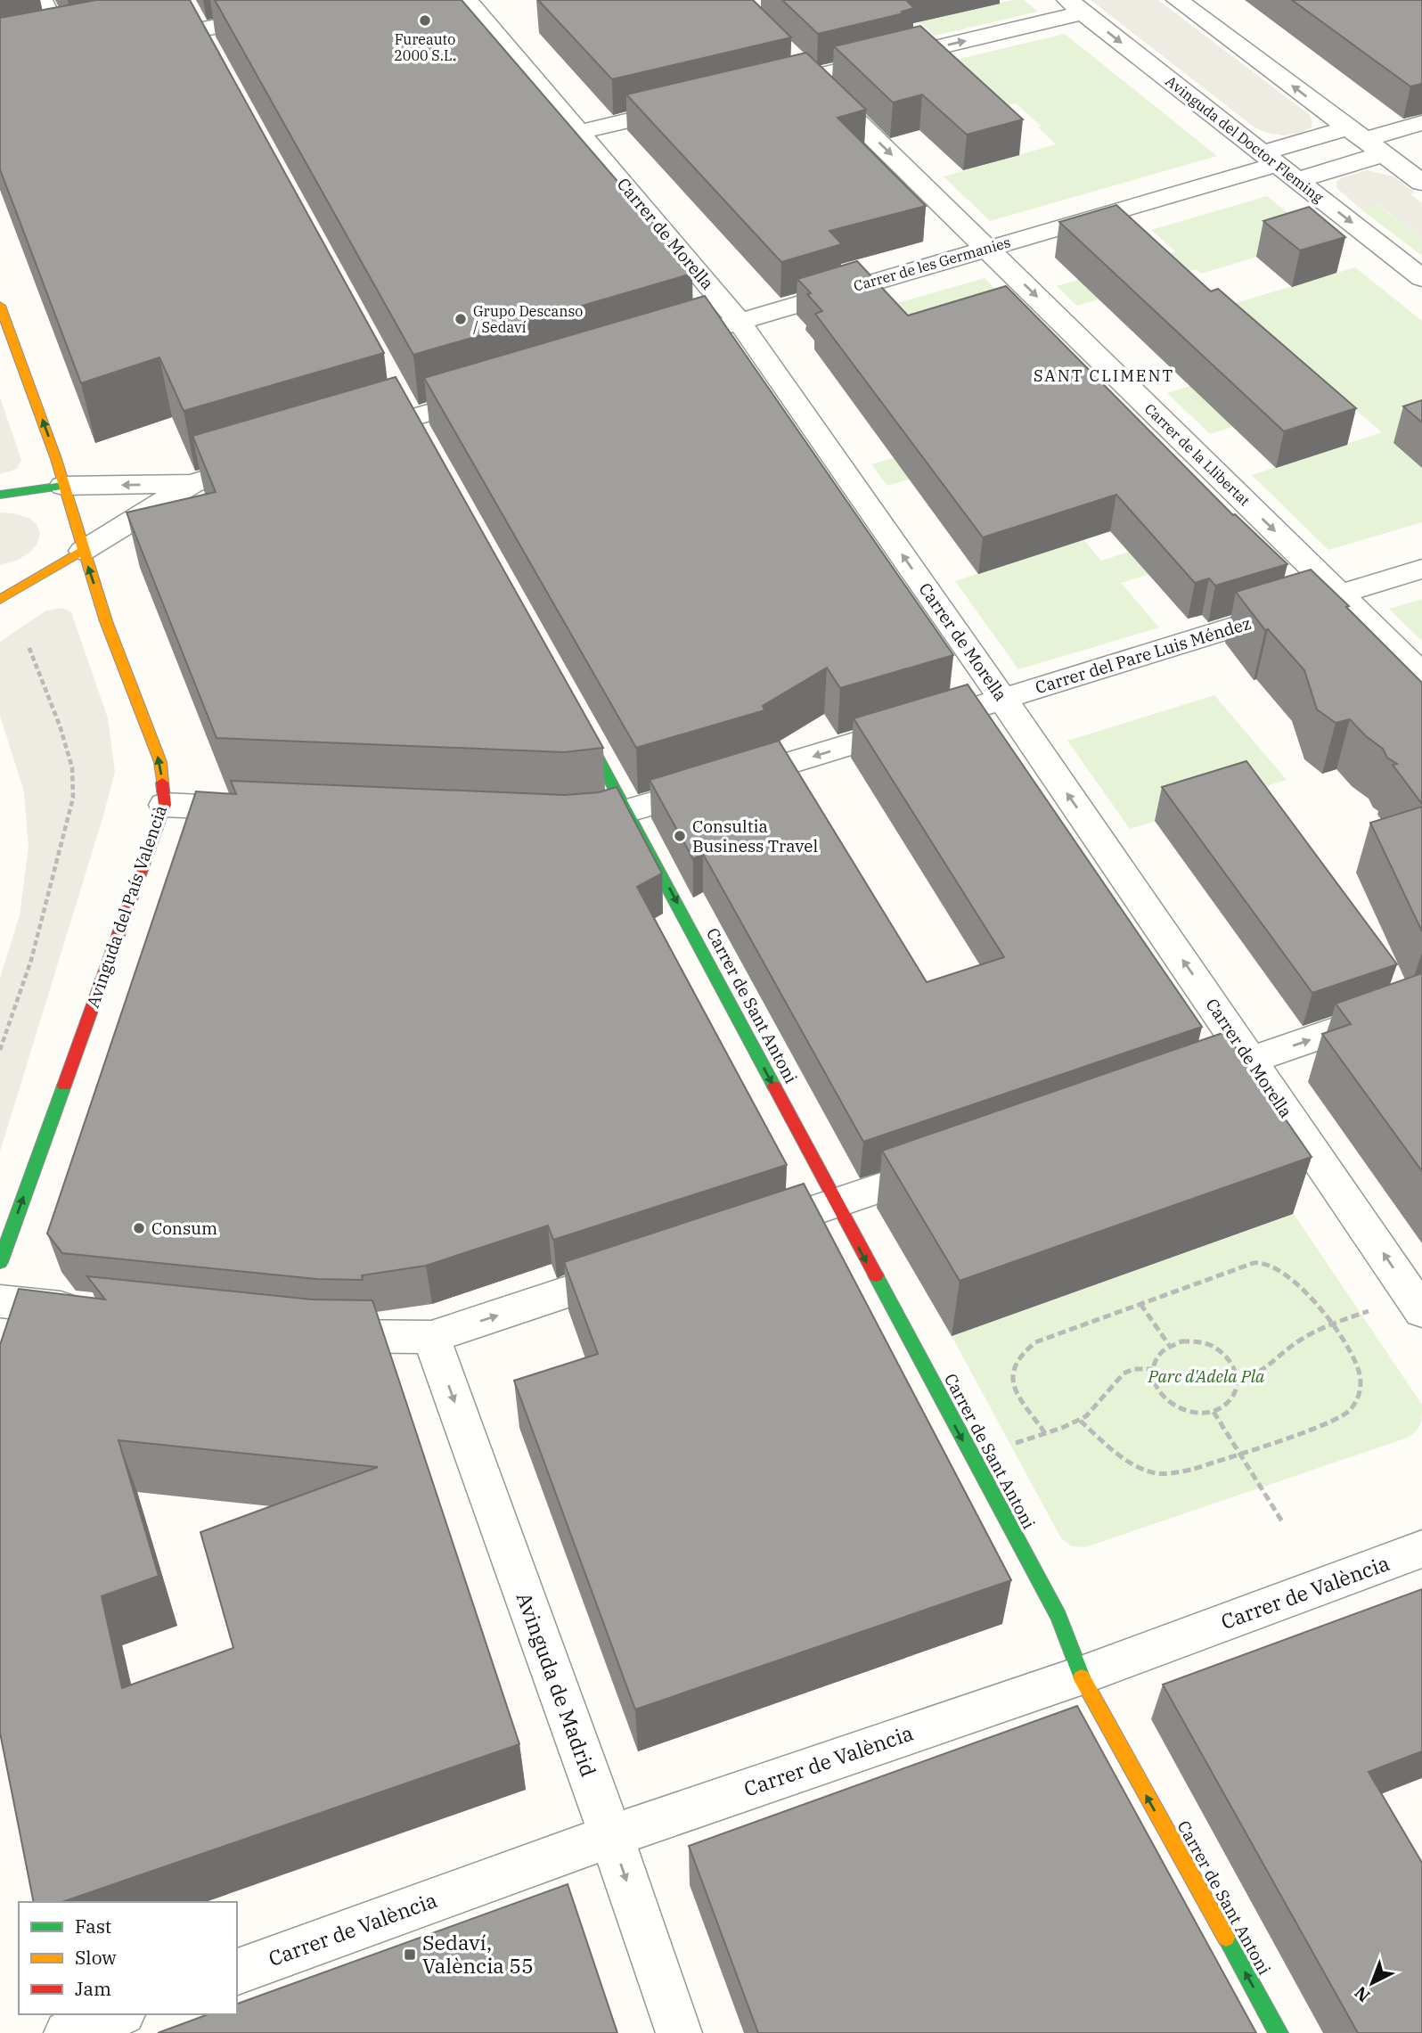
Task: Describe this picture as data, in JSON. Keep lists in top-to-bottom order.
{
  "streets": {
    "street": [
      "Avinguda del Doctor Fleming",
      "Carrer de Morella",
      "Carrer de les Germanies",
      "Carrer de la Llibertat",
      "Carrer del Pare Luis Méndez",
      "Avinguda del País Valencià",
      "Carrer de Sant Antoni",
      "Carrer de València",
      "Avinguda de Madrid"
    ]
  },
  "crossings": [
    ["Avinguda del Doctor Fleming", "Carrer de les Germanies"],
    ["Carrer de Morella", "Carrer de les Germanies"],
    ["Carrer de Morella", "Carrer del Pare Luis Méndez"],
    ["Carrer de les Germanies", "Carrer de la Llibertat"],
    ["Carrer de la Llibertat", "Carrer del Pare Luis Méndez"],
    ["Carrer de Sant Antoni", "Carrer de València"],
    ["Carrer de València", "Avinguda de Madrid"]
  ],
  "one_way": [
    "Carrer de Morella",
    "Carrer de la Llibertat",
    "Avinguda del País Valencià",
    "Avinguda de Madrid"
  ],
  "districts": ["SANT CLIMENT"],
  "parks": ["Parc d'Adela Pla"],
  "places": {
    "other": [
      "Fureauto 2000 S.L.",
      "Grupo Descanso / Sedaví",
      "Consultia Business Travel",
      "Consum"
    ],
    "transit": ["Sedaví, València 55"]
  },
  "legend": ["Fast", "Slow", "Jam"],
  "north": "bottom left"
}
